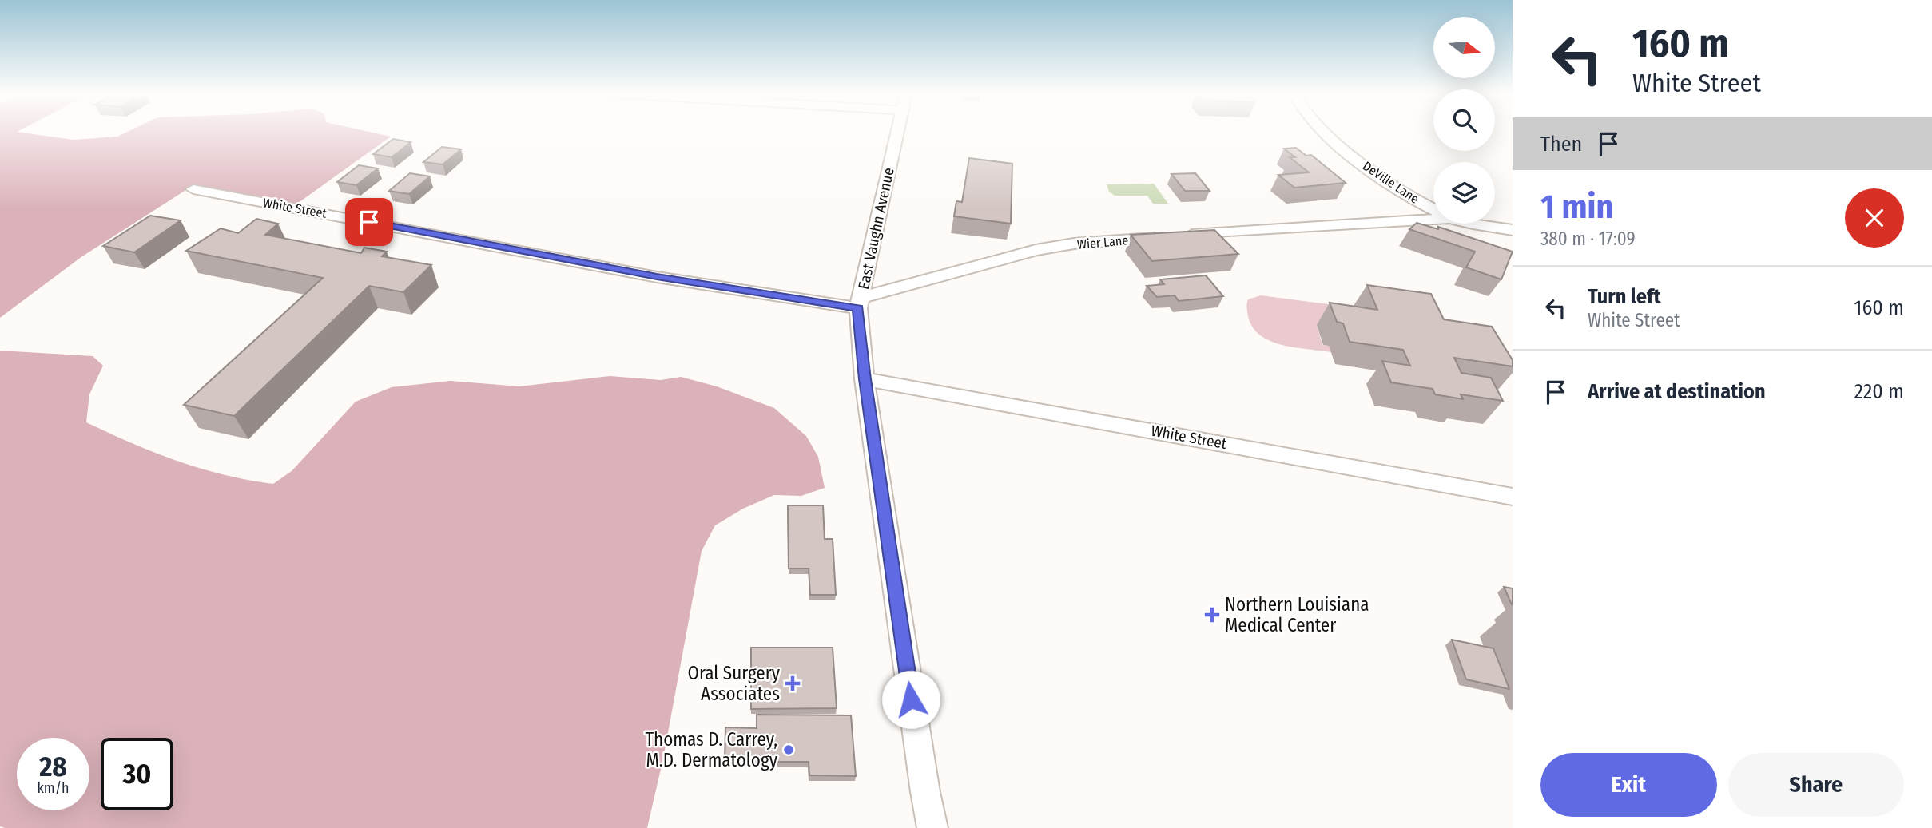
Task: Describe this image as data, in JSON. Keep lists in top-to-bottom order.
{
  "streets": {
    "street": [
      "DeVille Lane",
      "White Street",
      "East Vaughn Avenue",
      "Wier Lane"
    ]
  },
  "crossings": [
    ["White Street", "East Vaughn Avenue"],
    ["White Street", "Wier Lane"],
    ["East Vaughn Avenue", "Wier Lane"]
  ],
  "places": {
    "health": ["Northern Louisiana Medical Center", "Oral Surgery Associates"],
    "other": ["Thomas D. Carrey, M.D. Dermatology"]
  },
  "north": "right",
  "page": {
    "turn": ["160 m", "White Street"],
    "then": "Then",
    "heading": ["1 min", "380 m · 17:09"],
    "list": [
      {
        "name": "Turn left",
        "note": "White Street",
        "value": "160 m"
      },
      {
        "name": "Arrive at destination",
        "value": "220 m"
      }
    ],
    "speed": "28 km/h",
    "limit": "30",
    "buttons": ["Exit", "Share"]
  }
}
